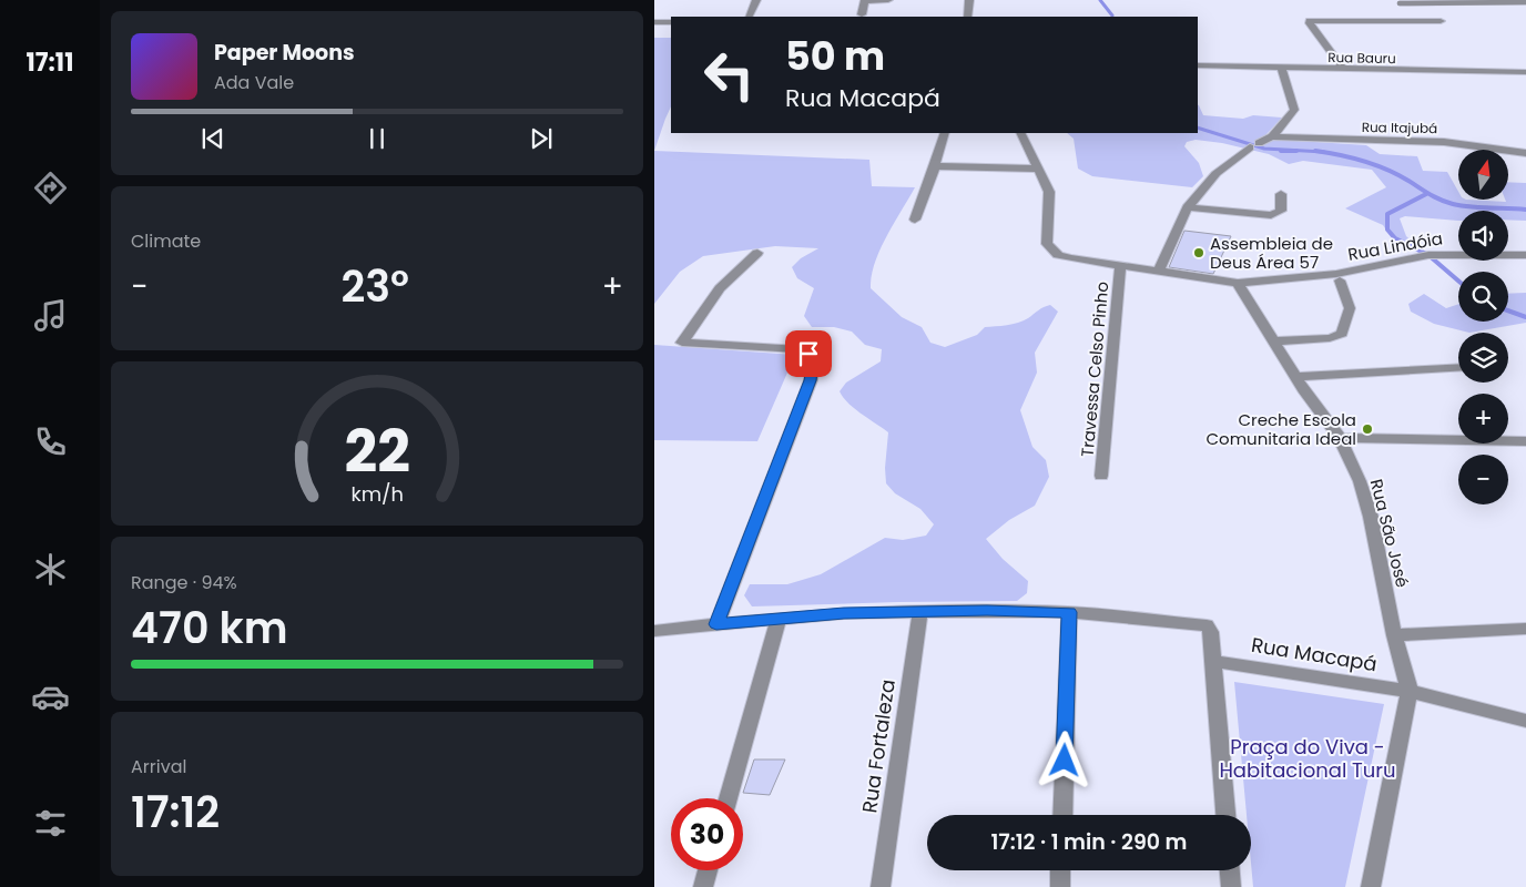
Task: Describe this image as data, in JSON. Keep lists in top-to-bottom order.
{
  "streets": {
    "street": [
      "Rua Bauru",
      "Rua Itajubá",
      "Rua Lindóia",
      "Travessa Celso Pinho",
      "Rua São José",
      "Rua Macapá",
      "Rua Fortaleza"
    ]
  },
  "crossings": [
    ["Rua Lindóia", "Travessa Celso Pinho"],
    ["Rua Lindóia", "Rua São José"],
    ["Rua São José", "Rua Macapá"]
  ],
  "parks": ["Praça do Viva - Habitacional Turu"],
  "places": ["Assembleia de Deus Área 57", "Creche Escola Comunitaria Ideal"],
  "north": "top",
  "page": {
    "tabs": "17:11",
    "turn": ["50 m", "Rua Macapá"],
    "song": ["Paper Moons", "Ada Vale"],
    "map_buttons": ["+", "−"],
    "tile": [
      "Climate",
      ["Range · 94%", "470 km"],
      ["Arrival", "17:12"]
    ],
    "heat": ["−", "23°", "+"],
    "limit": "30",
    "trip": "17:12 · 1 min · 290 m",
    "gauge": ["22", "km/h"]
  }
}
